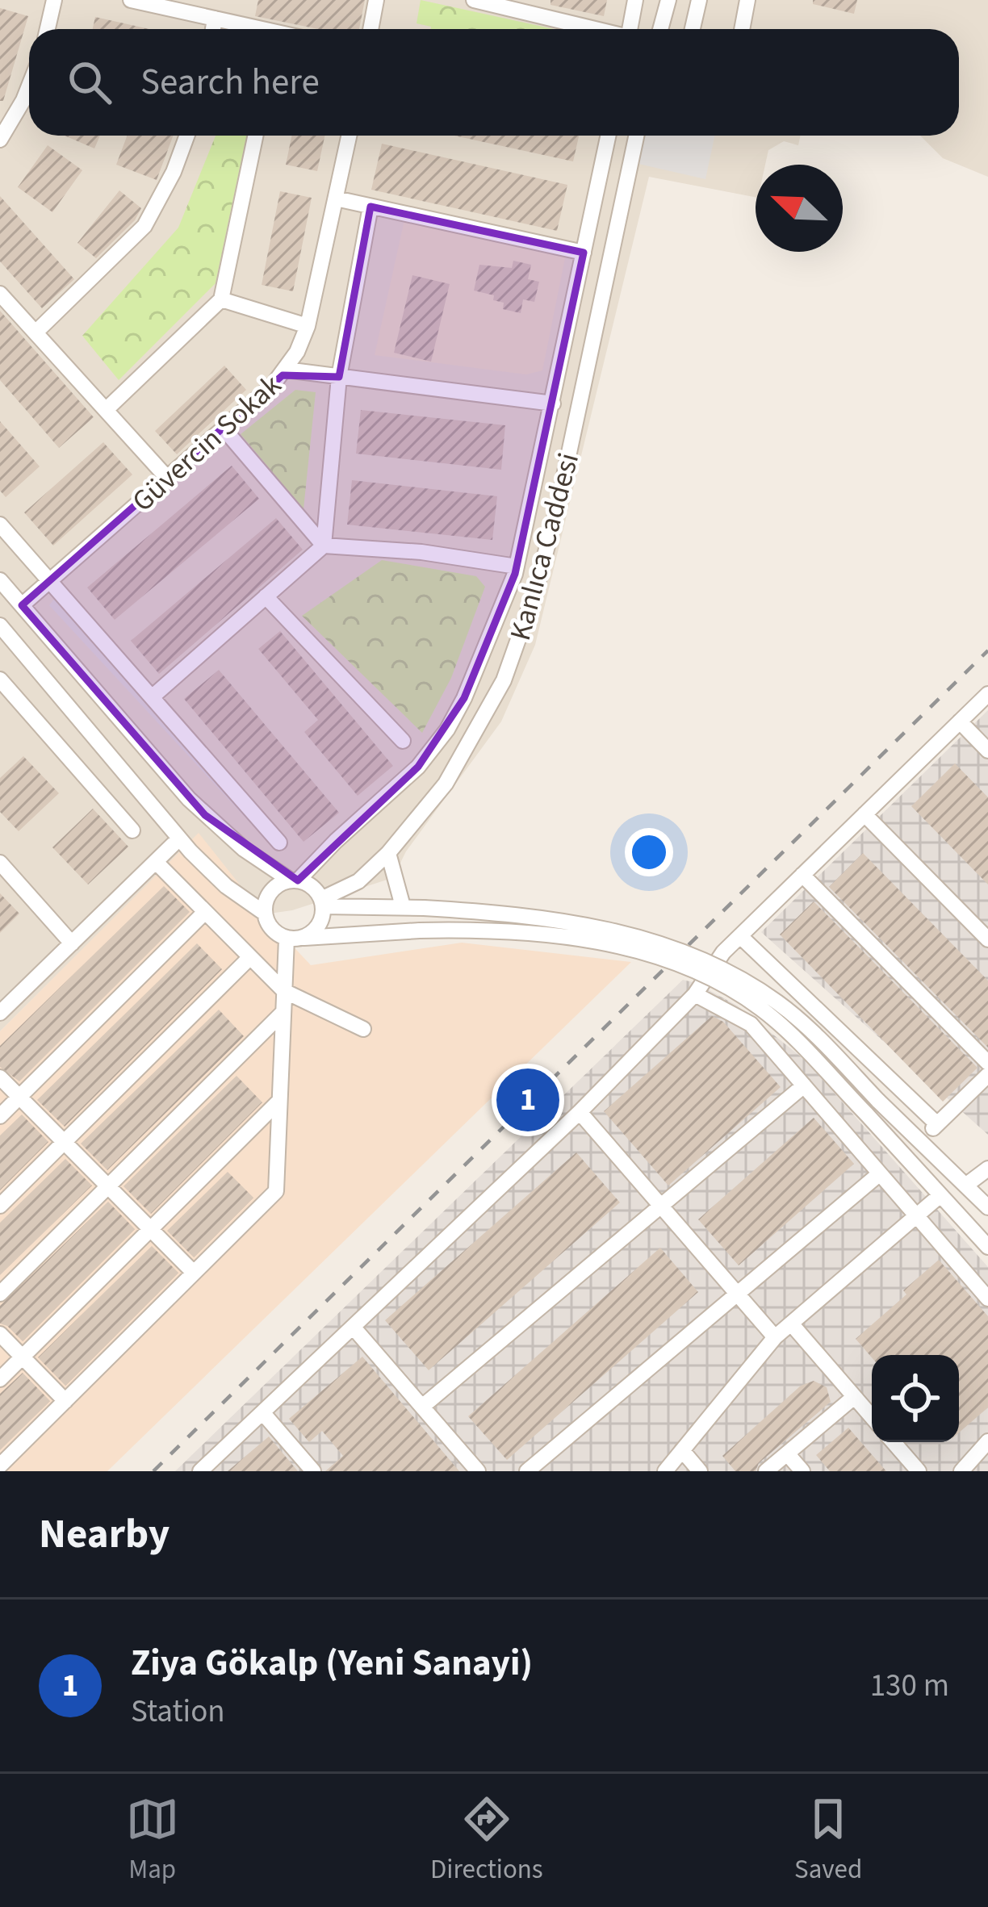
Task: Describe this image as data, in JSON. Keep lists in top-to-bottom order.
{
  "streets": {
    "street": ["Güvercin Sokak", "Kanlıca Caddesi"]
  },
  "north": "top left",
  "page": {
    "search": "Search here",
    "pins": "1",
    "heading": "Nearby",
    "list": [
      {
        "mark": "1",
        "name": "Ziya Gökalp (Yeni Sanayi)",
        "note": "Station",
        "value": "130 m"
      }
    ],
    "nav": ["Map", "Directions", "Saved"]
  }
}
